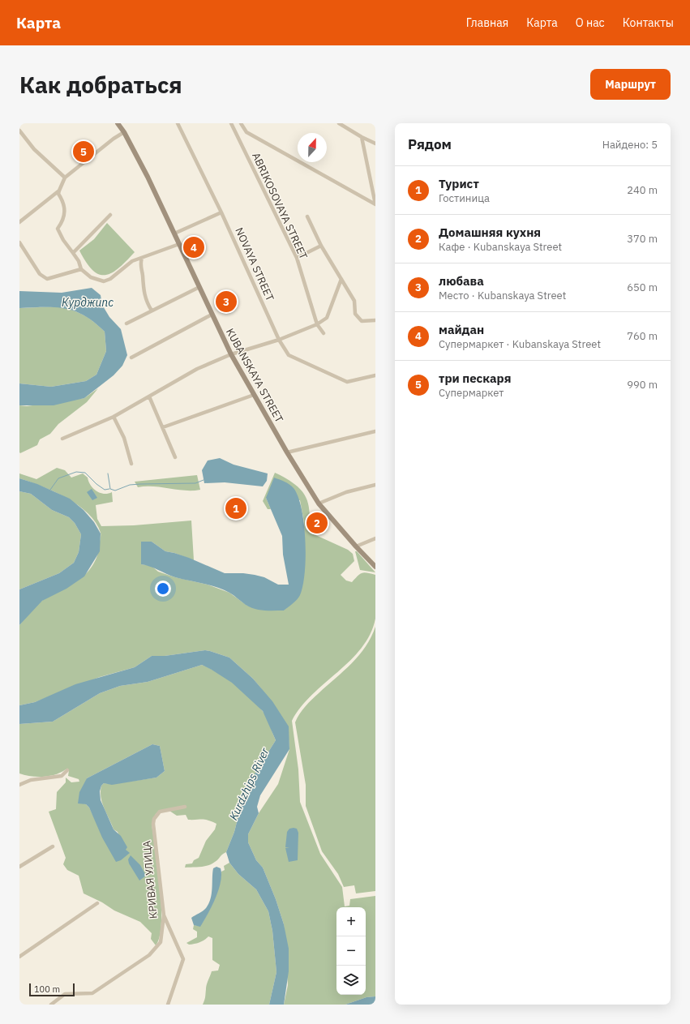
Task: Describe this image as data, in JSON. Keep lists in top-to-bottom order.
{
  "streets": {
    "main road": ["KUBANSKAYA STREET"],
    "street": ["ABRIKOSOVAYA STREET", "NOVAYA STREET", "КРИВАЯ УЛИЦА"]
  },
  "water": ["Курджипс", "Kurdzhips River"],
  "scale_bar": "100 m",
  "north": "top",
  "page": {
    "header": "Карта",
    "nav": [
      "Главная",
      "Карта",
      "О нас",
      "Контакты"
    ],
    "buttons": "Маршрут",
    "title": "Как добраться",
    "heading": ["Рядом", "Найдено: 5"],
    "pins": [
      "5",
      "4",
      "3",
      "1",
      "2"
    ],
    "list": [
      {
        "mark": "1",
        "name": "Турист",
        "note": "Гостиница",
        "value": "240 m"
      },
      {
        "mark": "2",
        "name": "Домашняя кухня",
        "note": "Кафе · Kubanskaya Street",
        "value": "370 m"
      },
      {
        "mark": "3",
        "name": "любава",
        "note": "Место · Kubanskaya Street",
        "value": "650 m"
      },
      {
        "mark": "4",
        "name": "майдан",
        "note": "Супермаркет · Kubanskaya Street",
        "value": "760 m"
      },
      {
        "mark": "5",
        "name": "три пескаря",
        "note": "Супермаркет",
        "value": "990 m"
      }
    ],
    "map_buttons": ["+", "−"],
    "scale": "100 m"
  }
}
